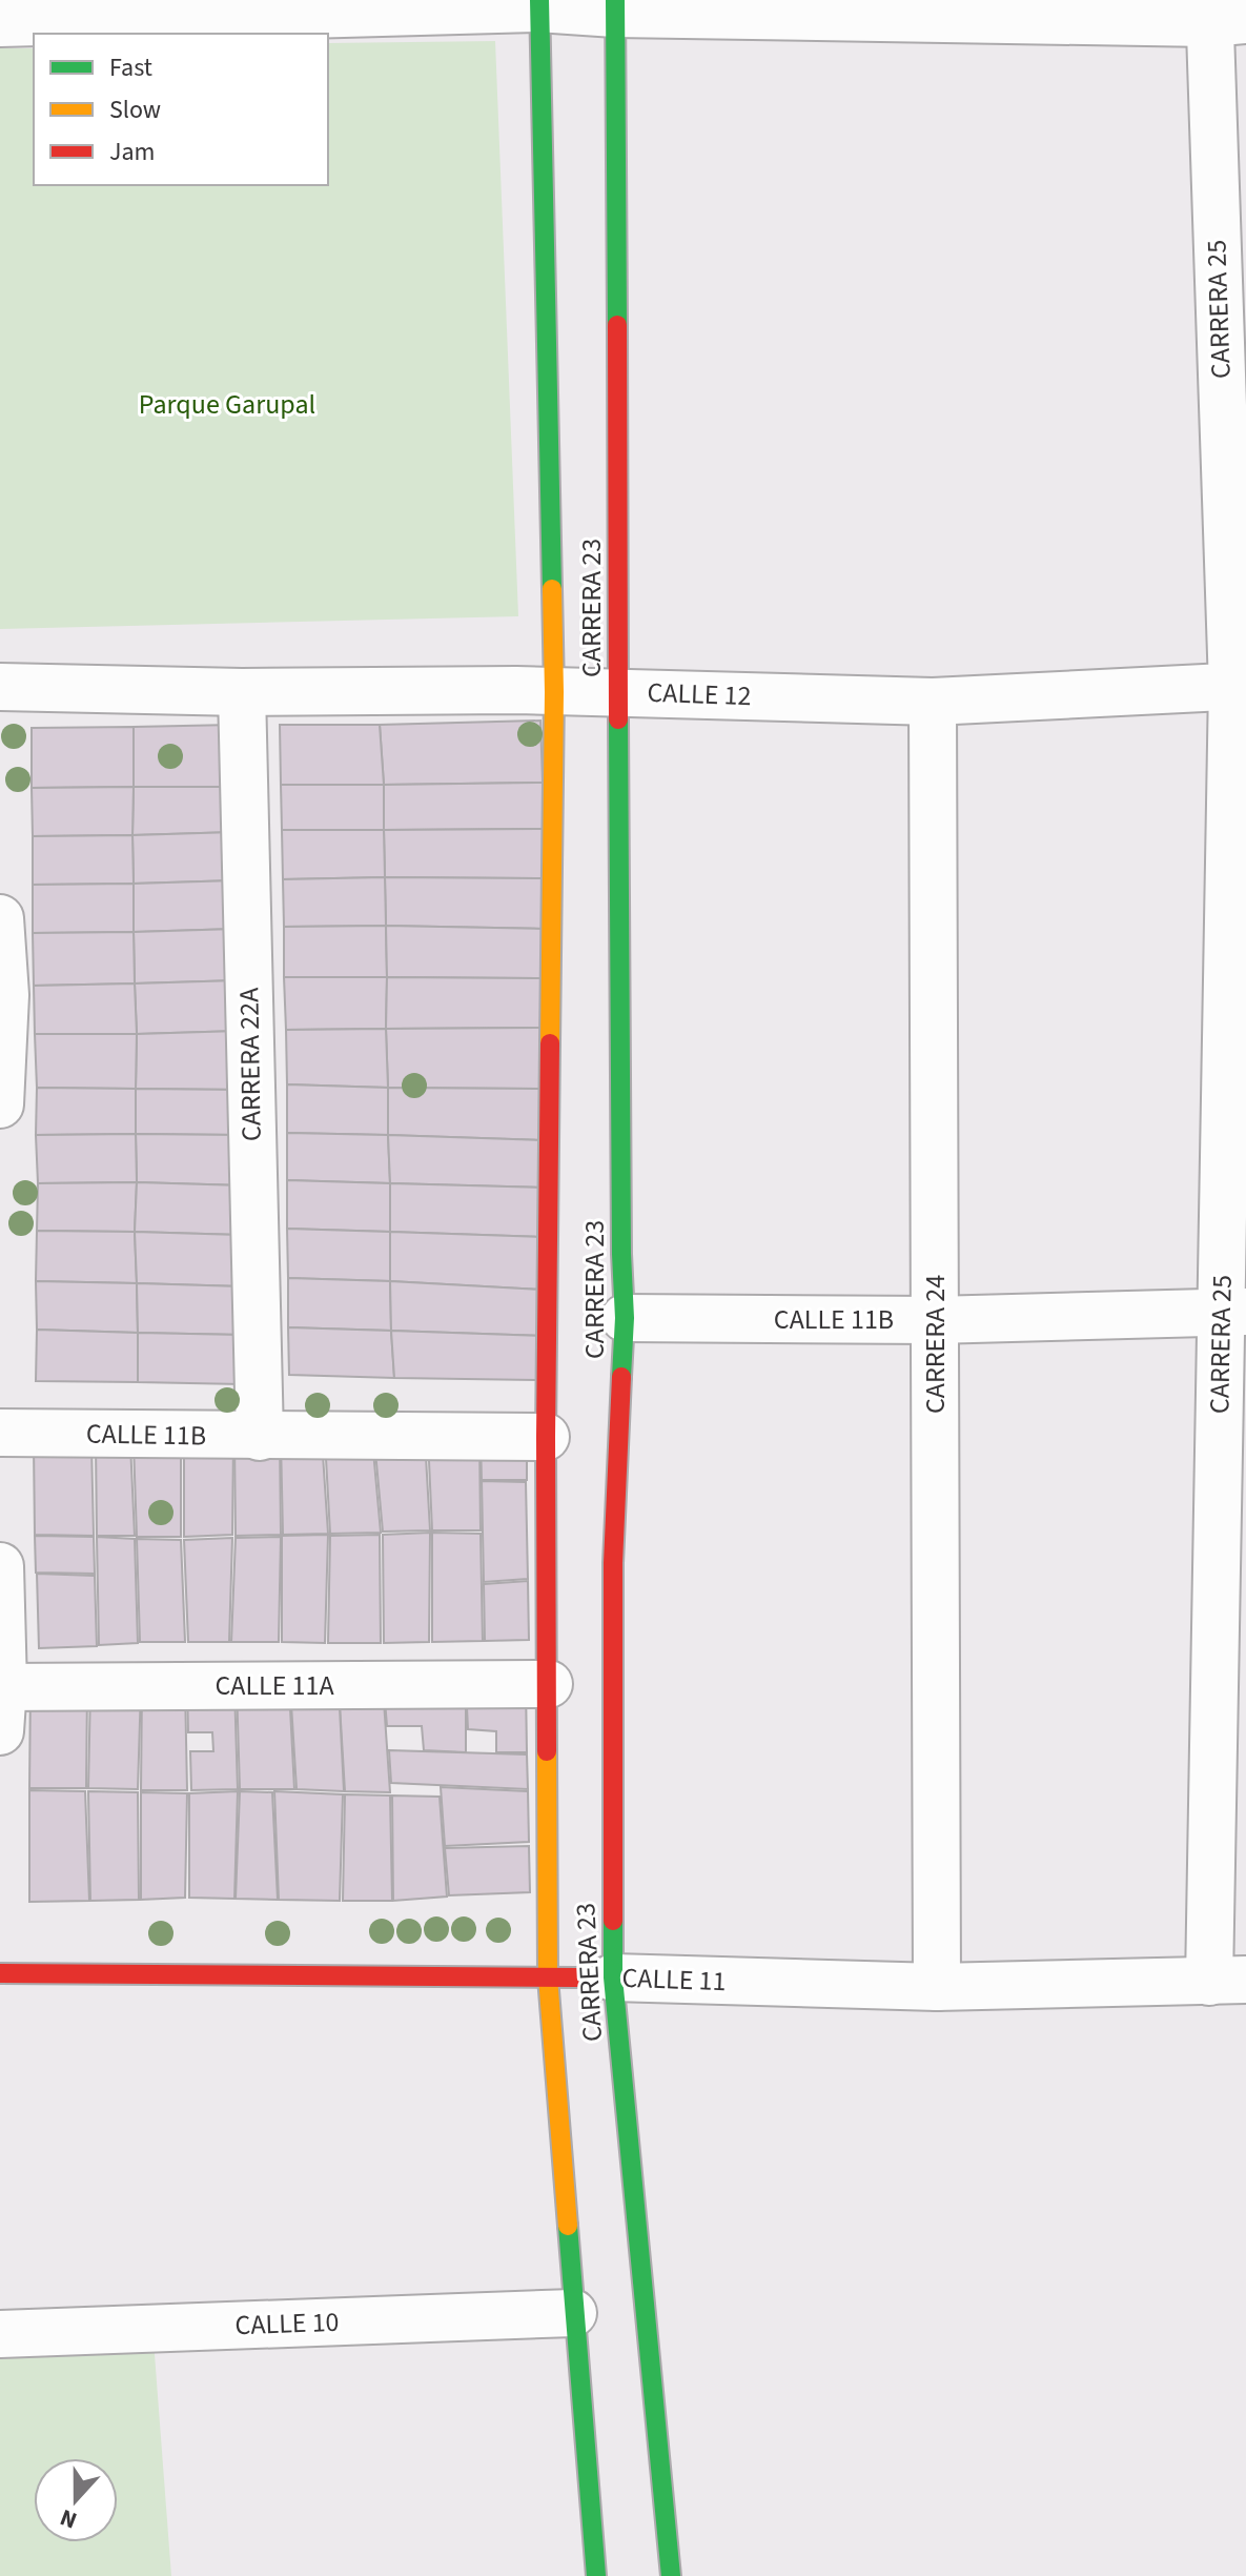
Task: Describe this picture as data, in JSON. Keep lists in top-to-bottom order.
{
  "streets": {
    "main road": ["CARRERA 23", "CALLE 11"],
    "street": [
      "CARRERA 25",
      "CALLE 12",
      "CARRERA 22A",
      "CALLE 11B",
      "CARRERA 24",
      "CALLE 11A",
      "CALLE 10"
    ]
  },
  "crossings": [
    ["CARRERA 25", "CALLE 12"],
    ["CARRERA 25", "CALLE 11B"],
    ["CARRERA 25", "CALLE 11"],
    ["CARRERA 23", "CALLE 12"],
    ["CARRERA 23", "CALLE 11B"],
    ["CARRERA 23", "CALLE 11A"],
    ["CARRERA 23", "CALLE 11"],
    ["CARRERA 23", "CALLE 10"],
    ["CALLE 12", "CARRERA 22A"],
    ["CALLE 12", "CARRERA 24"],
    ["CARRERA 22A", "CALLE 11B"],
    ["CALLE 11B", "CARRERA 24"],
    ["CARRERA 24", "CALLE 11"]
  ],
  "parks": ["Parque Garupal"],
  "legend": ["Fast", "Slow", "Jam"],
  "north": "bottom"
}
